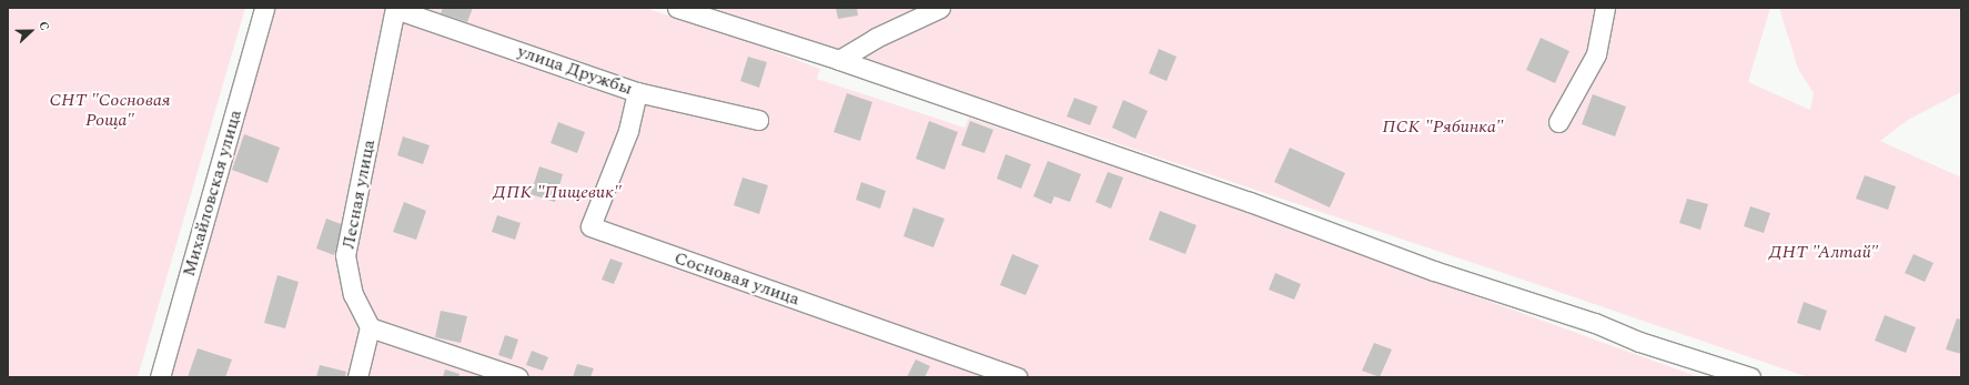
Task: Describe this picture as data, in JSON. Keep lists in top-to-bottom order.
{
  "streets": {
    "street": [
      "улица Дружбы",
      "Михайловская улица",
      "Лесная улица",
      "Сосновая улица"
    ]
  },
  "crossings": [
    ["улица Дружбы", "Лесная улица"],
    ["улица Дружбы", "Сосновая улица"]
  ],
  "parks": [
    "СНТ \"Сосновая Роща\"",
    "ПСК \"Рябинка\"",
    "ДПК \"Пищевик\"",
    "ДНТ \"Алтай\""
  ],
  "north": "right"
}
